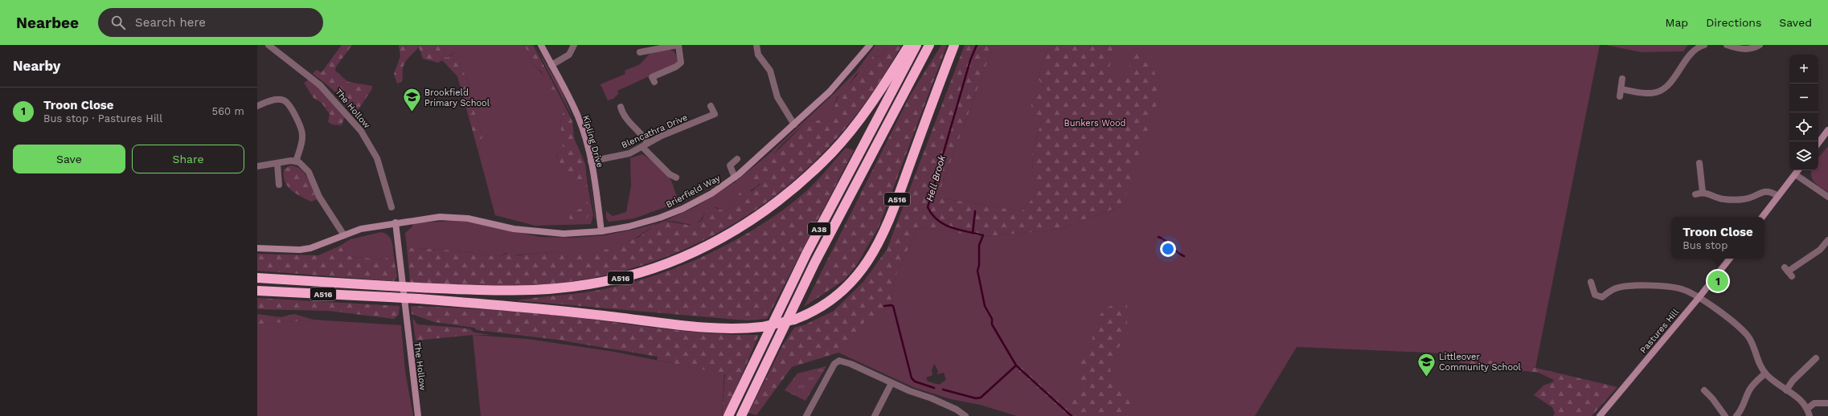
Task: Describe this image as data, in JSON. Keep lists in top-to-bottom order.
{
  "streets": {
    "highway": ["A516", "A38"],
    "street": [
      "The Hollow",
      "Blencathra Drive",
      "Kipling Drive",
      "Brierfield Way",
      "Pastures Hill"
    ]
  },
  "crossings": [
    ["The Hollow", "Brierfield Way"],
    ["Blencathra Drive", "Kipling Drive"],
    ["Kipling Drive", "Brierfield Way"]
  ],
  "water": ["Hell Brook"],
  "parks": ["Bunkers Wood"],
  "places": {
    "school or university": ["Brookfield Primary School", "Littleover Community School"]
  },
  "page": {
    "header": "Nearbee",
    "search": "Search here",
    "nav": ["Map", "Directions", "Saved"],
    "heading": "Nearby",
    "map_buttons": ["+", "−"],
    "list": [
      {
        "mark": "1",
        "name": "Troon Close",
        "note": "Bus stop · Pastures Hill",
        "value": "560 m"
      }
    ],
    "buttons": ["Save", "Share"],
    "popup": ["Troon Close", "Bus stop"],
    "pins": "1"
  }
}
